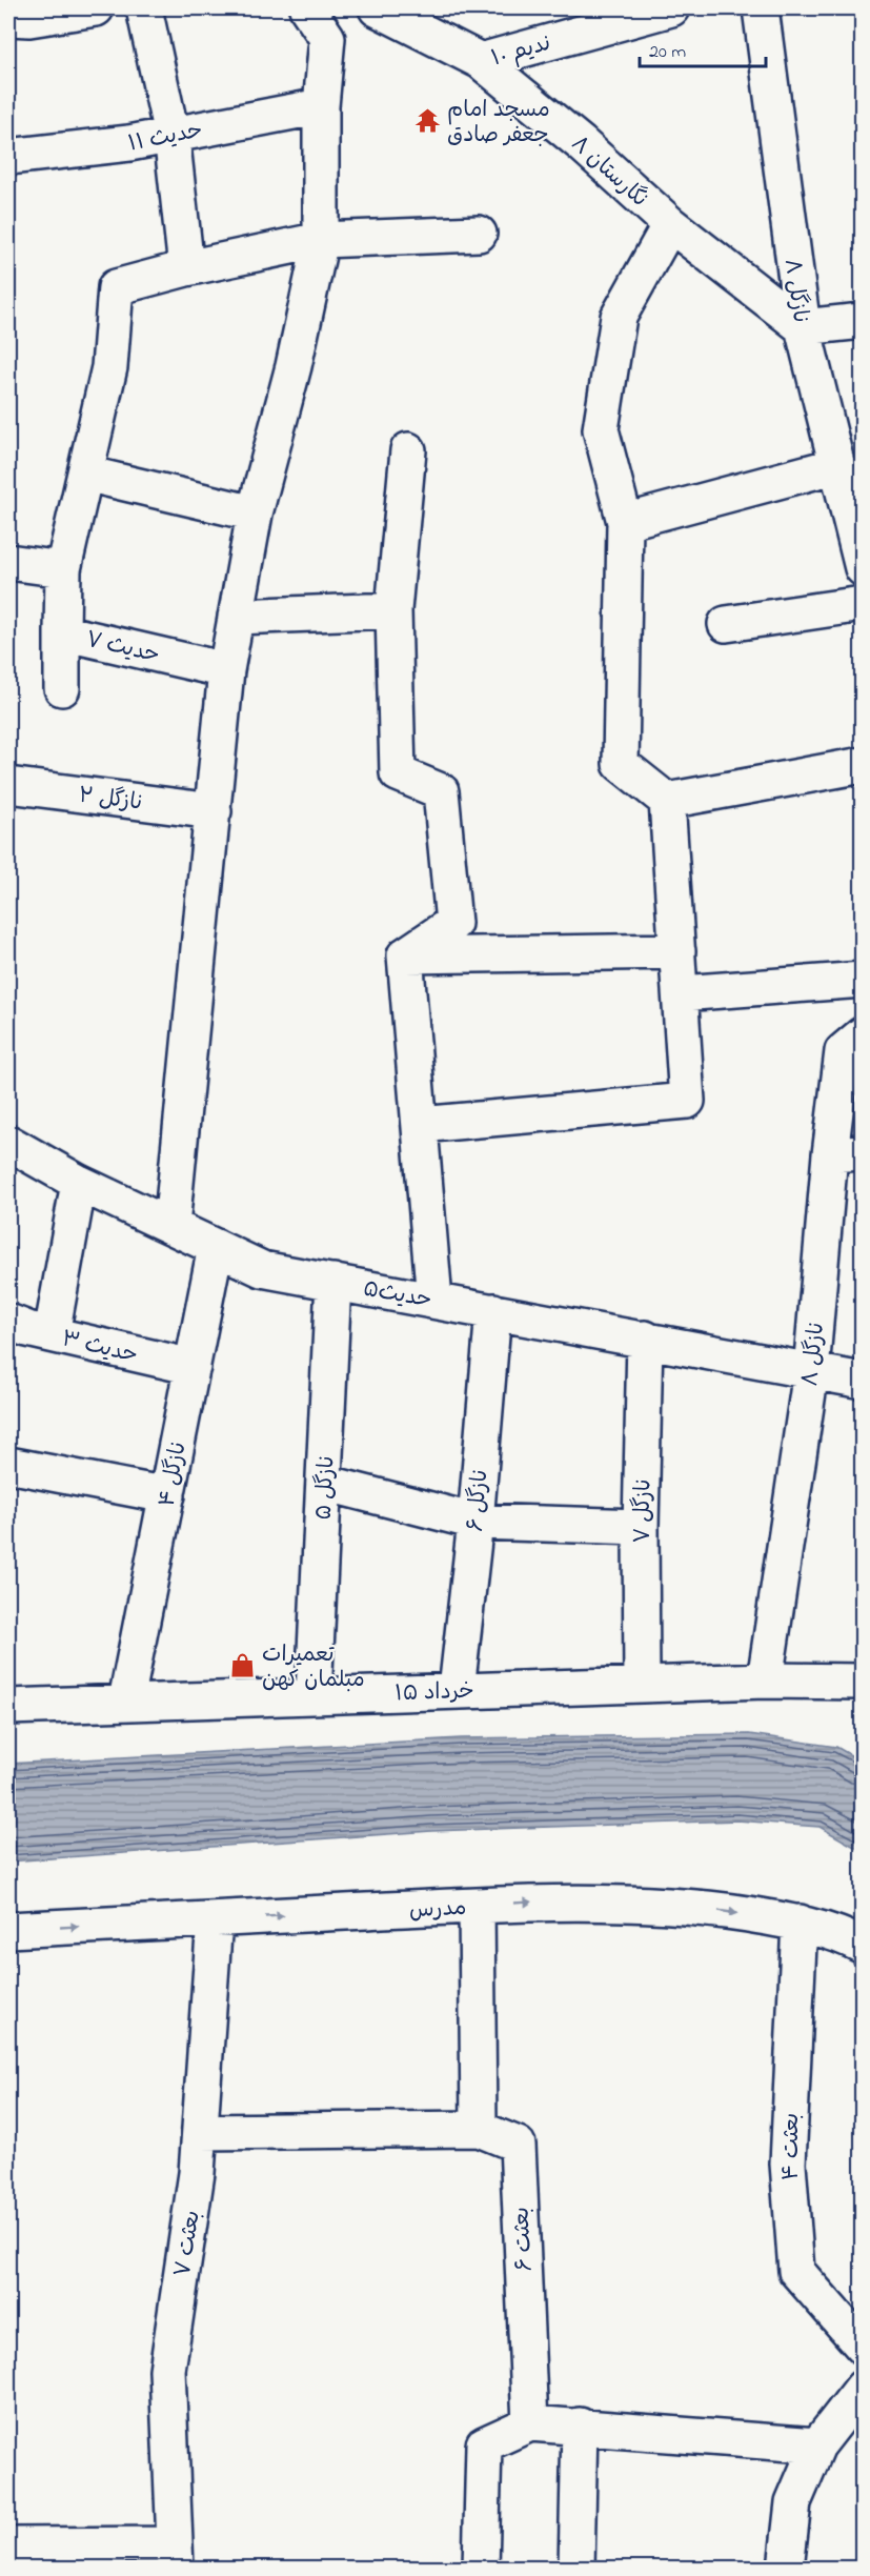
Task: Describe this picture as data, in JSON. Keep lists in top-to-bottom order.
{
  "streets": {
    "street": [
      "ندیم ۱۰",
      "حدیث ۱۱",
      "نگارستان ۸",
      "نازگل ۸",
      "حدیث ۷",
      "نازگل ۲",
      "حدیث۵",
      "حدیث ۳",
      "نازگل ۴",
      "نازگل ۵",
      "نازگل ۶",
      "نازگل ۷",
      "۱۵ خرداد",
      "مدرس",
      "بعثت ۴",
      "بعثت ۶",
      "بعثت ۷"
    ]
  },
  "crossings": [
    ["ندیم ۱۰", "نگارستان ۸"],
    ["نگارستان ۸", "نازگل ۸"],
    ["نازگل ۸", "حدیث۵"],
    ["نازگل ۸", "۱۵ خرداد"],
    ["حدیث۵", "نازگل ۴"],
    ["حدیث۵", "نازگل ۵"],
    ["حدیث۵", "نازگل ۶"],
    ["حدیث۵", "نازگل ۷"],
    ["حدیث ۳", "نازگل ۴"],
    ["نازگل ۴", "۱۵ خرداد"],
    ["نازگل ۵", "۱۵ خرداد"],
    ["نازگل ۶", "۱۵ خرداد"],
    ["نازگل ۷", "۱۵ خرداد"],
    ["مدرس", "بعثت ۴"],
    ["مدرس", "بعثت ۷"]
  ],
  "places": {
    "temple": ["مسجد امام جعفر صادق"],
    "shop": ["تعمیرات مبلمان کهن"]
  },
  "scale_bar": "20 m"
}
